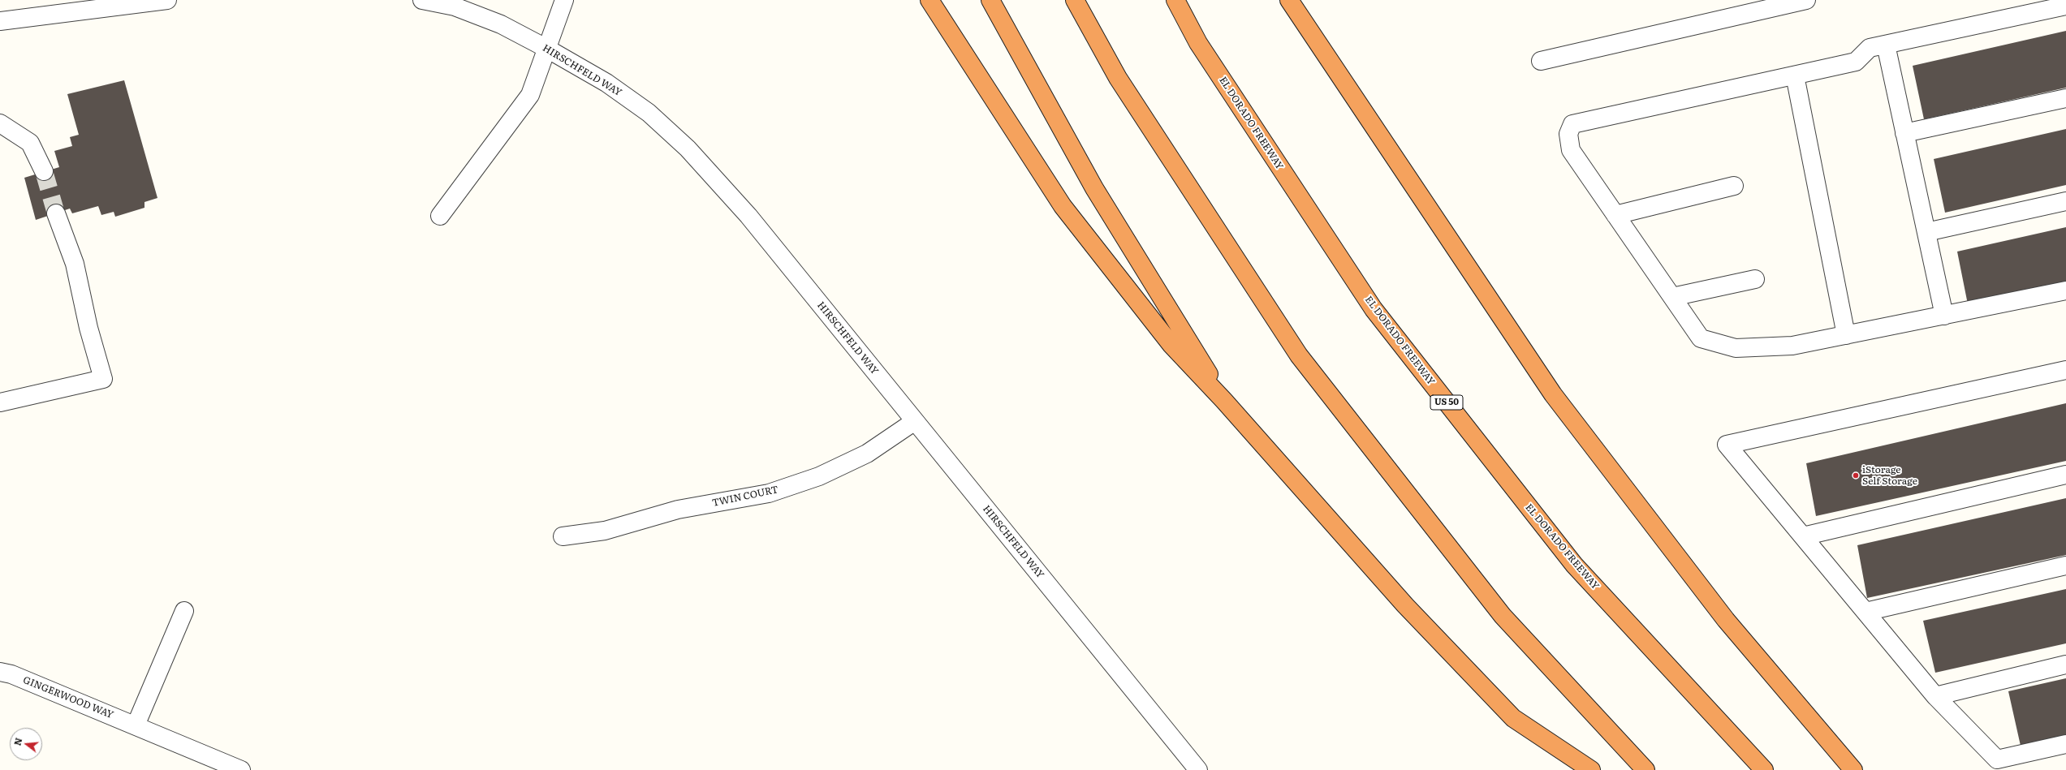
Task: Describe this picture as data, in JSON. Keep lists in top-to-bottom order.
{
  "streets": {
    "highway": ["EL DORADO FREEWAY", "US 50"],
    "street": ["HIRSCHFELD WAY", "TWIN COURT", "GINGERWOOD WAY"]
  },
  "crossings": [
    ["HIRSCHFELD WAY", "TWIN COURT"]
  ],
  "places": ["iStorage Self Storage"],
  "north": "left"
}
